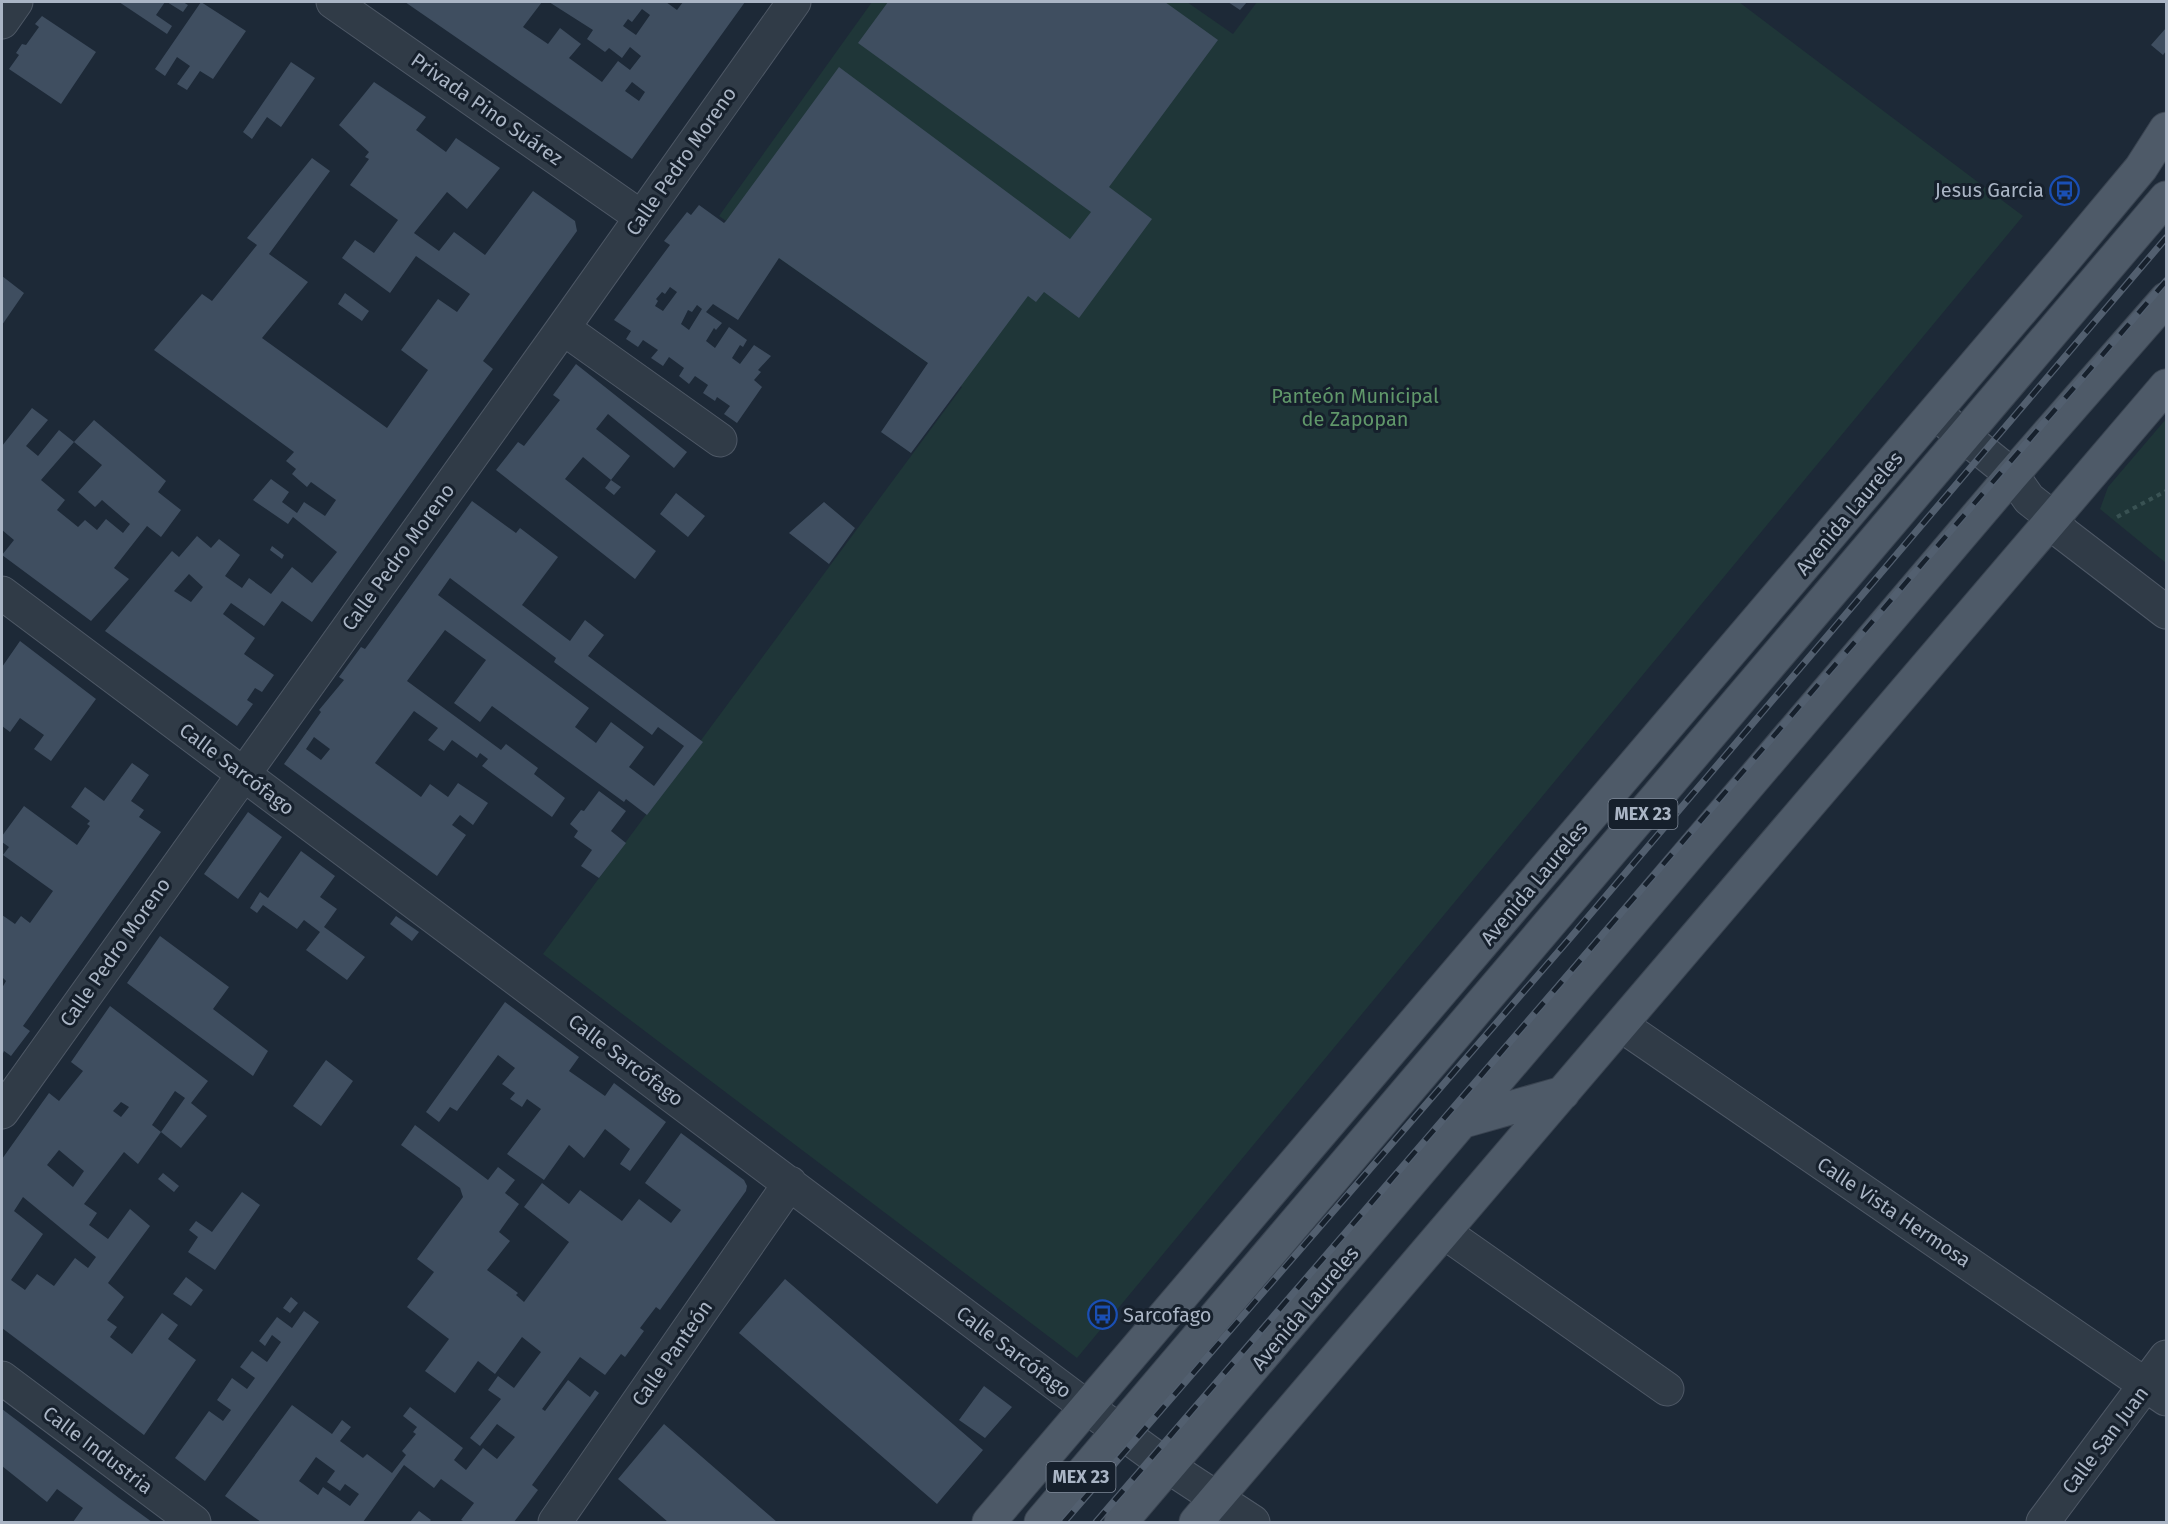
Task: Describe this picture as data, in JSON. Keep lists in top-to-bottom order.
{
  "streets": {
    "main road": ["Avenida Laureles", "MEX 23"],
    "street": [
      "Privada Pino Suárez",
      "Calle Pedro Moreno",
      "Calle Sarcófago",
      "Calle Vista Hermosa",
      "Calle Panteón",
      "Calle San Juan",
      "Calle Industria"
    ]
  },
  "crossings": [
    ["Privada Pino Suárez", "Calle Pedro Moreno"],
    ["Calle Pedro Moreno", "Calle Sarcófago"],
    ["Avenida Laureles", "Calle Sarcófago"],
    ["Avenida Laureles", "Calle Vista Hermosa"],
    ["Calle Sarcófago", "Calle Panteón"],
    ["Calle Vista Hermosa", "Calle San Juan"]
  ],
  "parks": ["Panteón Municipal de Zapopan"],
  "places": {
    "bus stop": ["Jesus Garcia", "Sarcofago"]
  }
}
